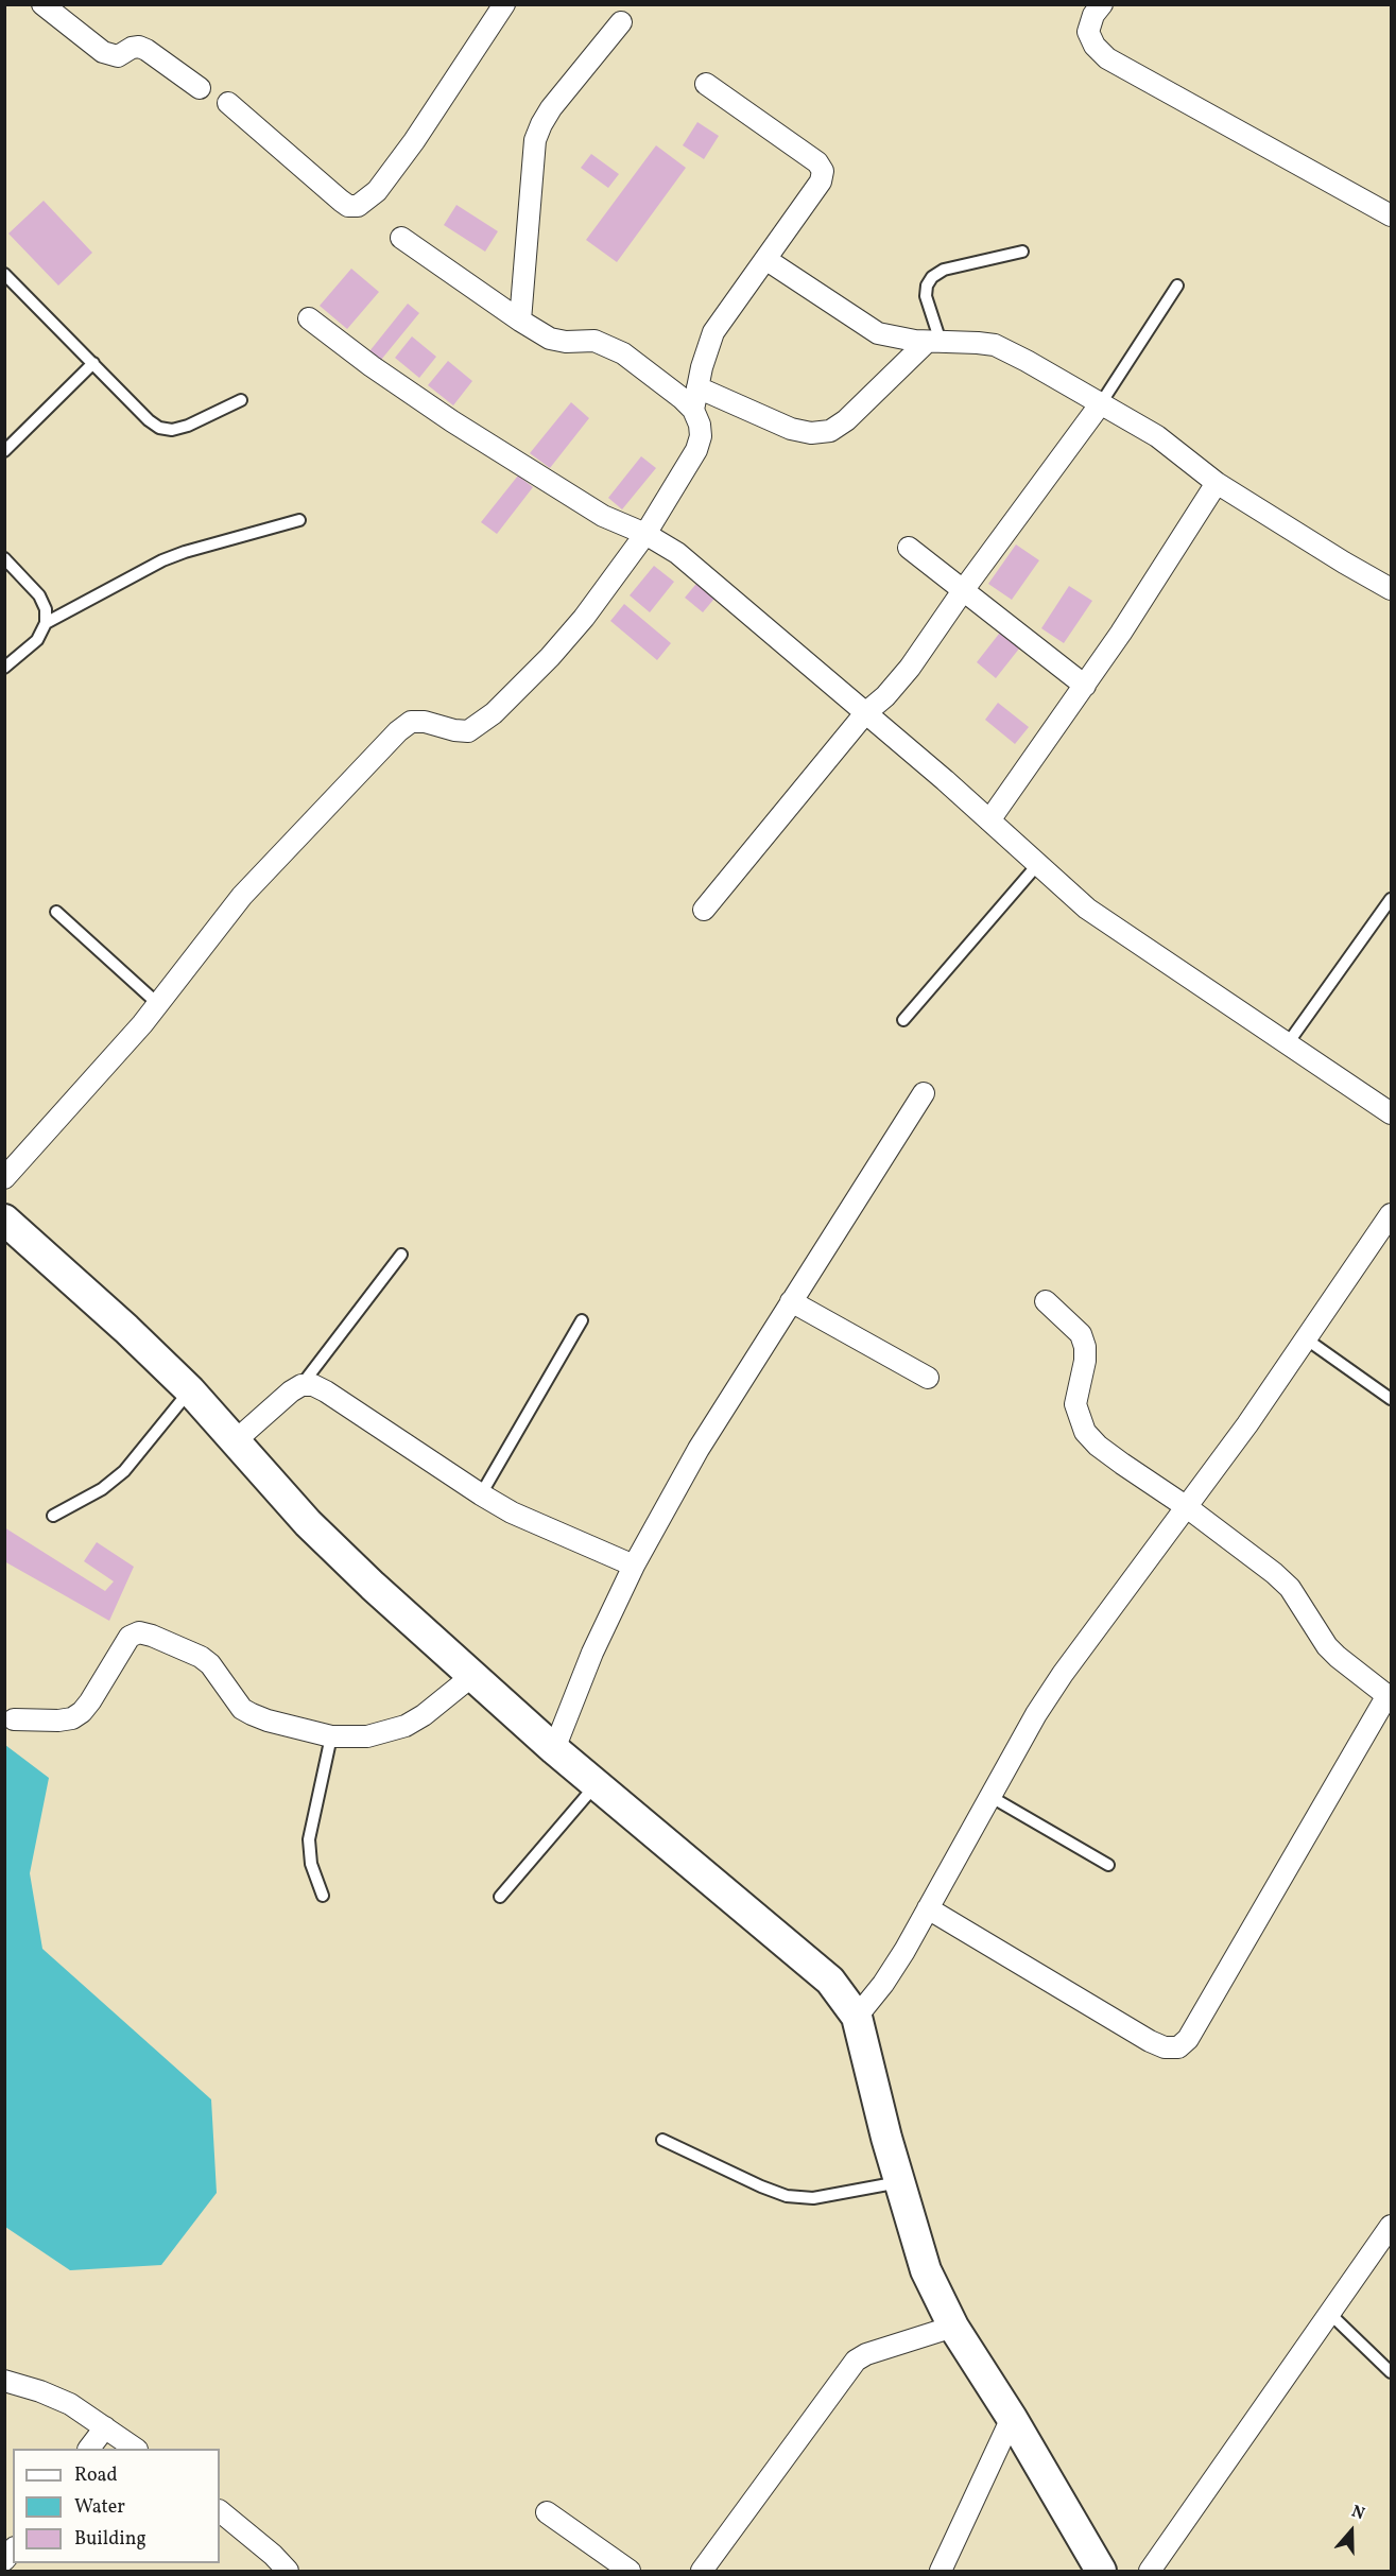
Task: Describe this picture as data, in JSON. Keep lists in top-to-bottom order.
{
  "legend": ["Road", "Water", "Building"],
  "north": "top"
}
